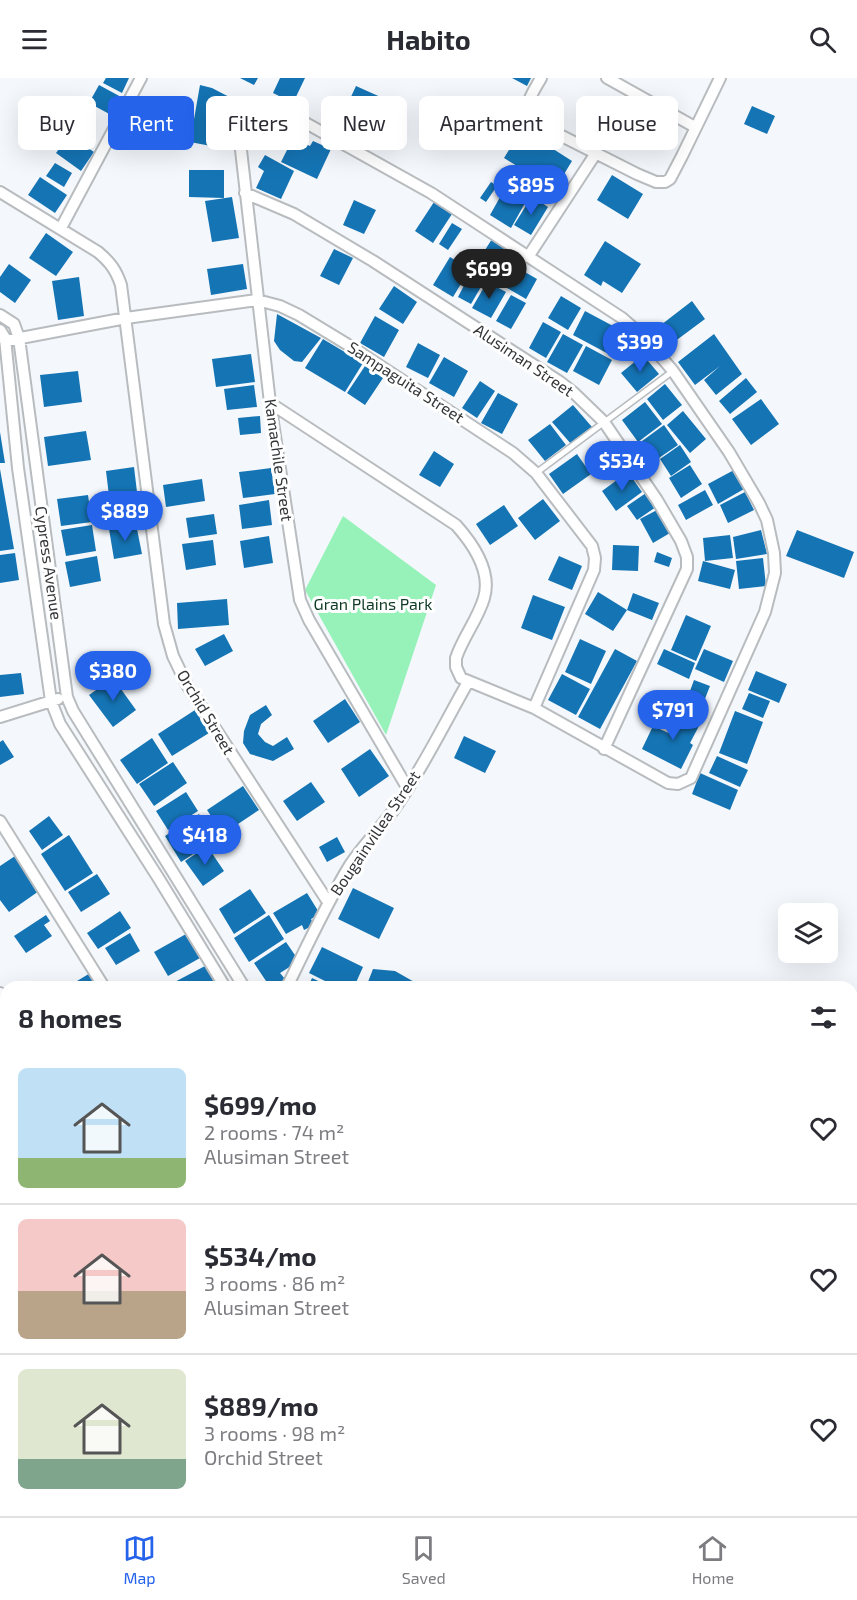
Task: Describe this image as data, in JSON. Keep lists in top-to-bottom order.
{
  "streets": {
    "street": [
      "Alusiman Street",
      "Sampaguita Street",
      "Kamachile Street",
      "Cypress Avenue",
      "Orchid Street",
      "Bougainvillea Street"
    ]
  },
  "crossings": [
    ["Alusiman Street", "Kamachile Street"],
    ["Sampaguita Street", "Kamachile Street"],
    ["Sampaguita Street", "Cypress Avenue"],
    ["Sampaguita Street", "Orchid Street"],
    ["Kamachile Street", "Bougainvillea Street"],
    ["Orchid Street", "Bougainvillea Street"]
  ],
  "parks": ["Gran Plains Park"],
  "page": {
    "header": "Habito",
    "chip": [
      "Buy",
      "Rent",
      "Filters",
      "New",
      "Apartment",
      "House"
    ],
    "price": [
      "$895",
      "$699",
      "$399",
      "$534",
      "$889",
      "$380",
      "$791",
      "$418"
    ],
    "heading": "8 homes",
    "list": [
      {
        "name": "$699/mo",
        "note": "2 rooms · 74 m² · Alusiman Street"
      },
      {
        "name": "$534/mo",
        "note": "3 rooms · 86 m² · Alusiman Street"
      },
      {
        "name": "$889/mo",
        "note": "3 rooms · 98 m² · Orchid Street"
      }
    ],
    "tabs": ["Map", "Saved", "Home"]
  }
}
